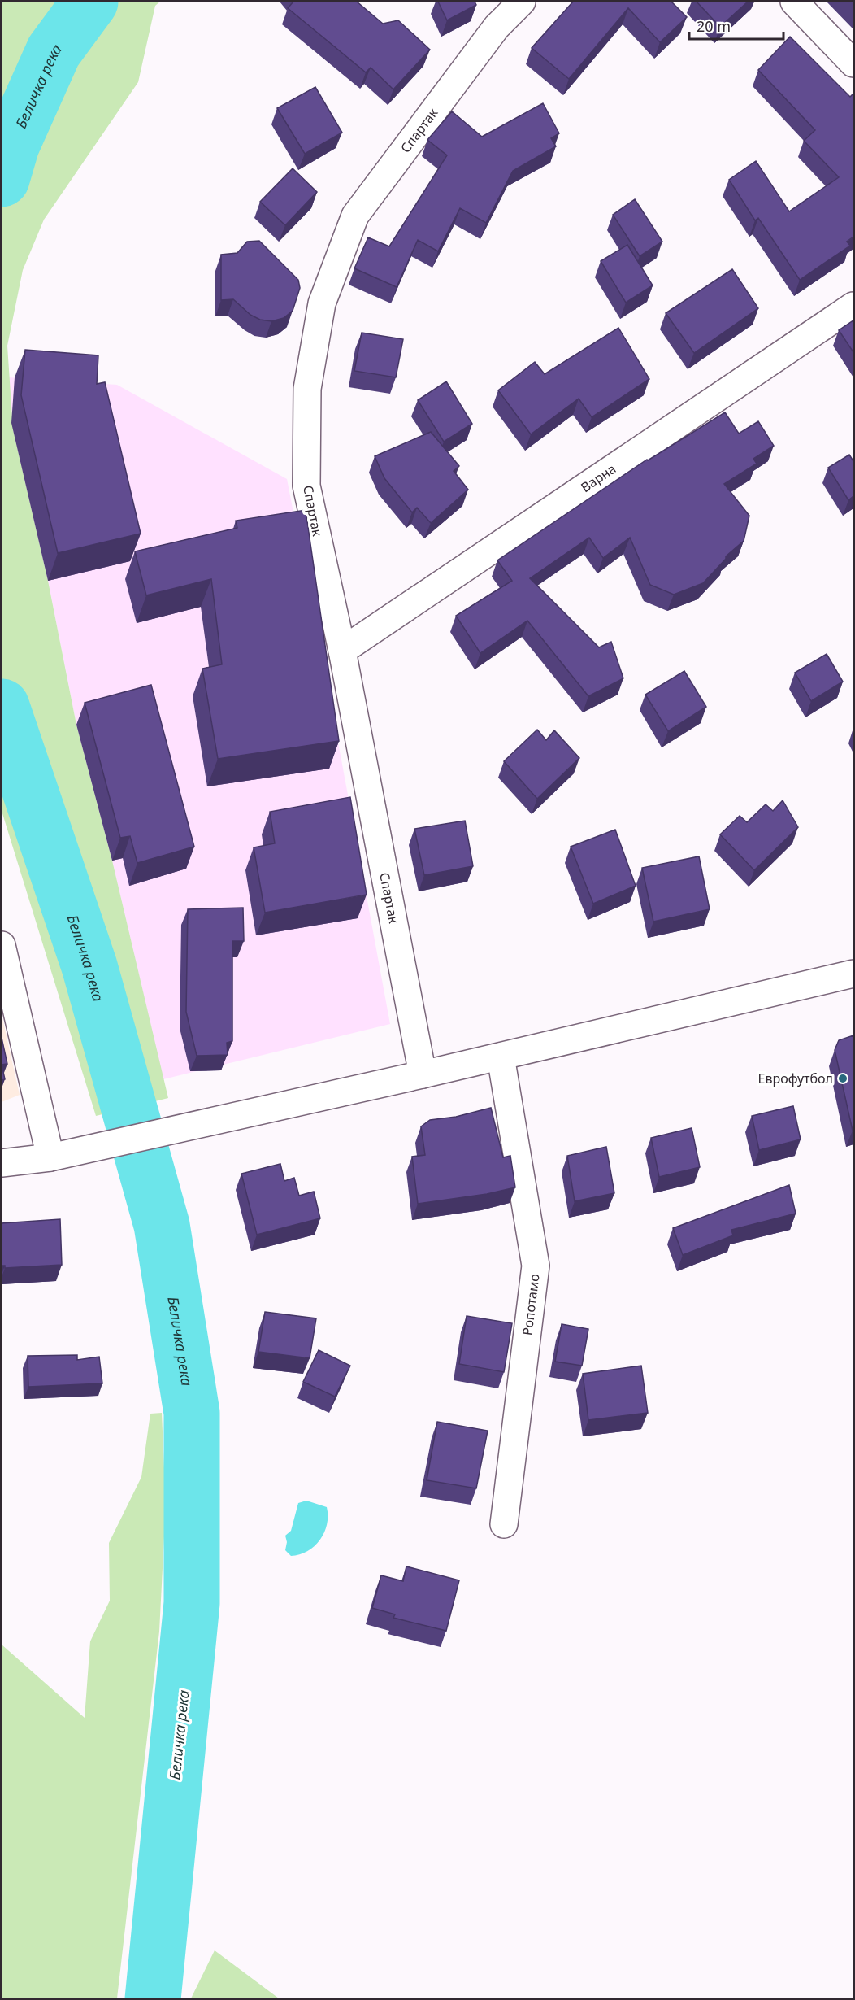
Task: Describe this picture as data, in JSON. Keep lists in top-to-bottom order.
{
  "streets": {
    "street": ["Спартак", "Варна", "Ропотамо"]
  },
  "crossings": [
    ["Спартак", "Варна"]
  ],
  "water": ["Беличка река"],
  "places": ["Еврофутбол"],
  "scale_bar": "20 m"
}
